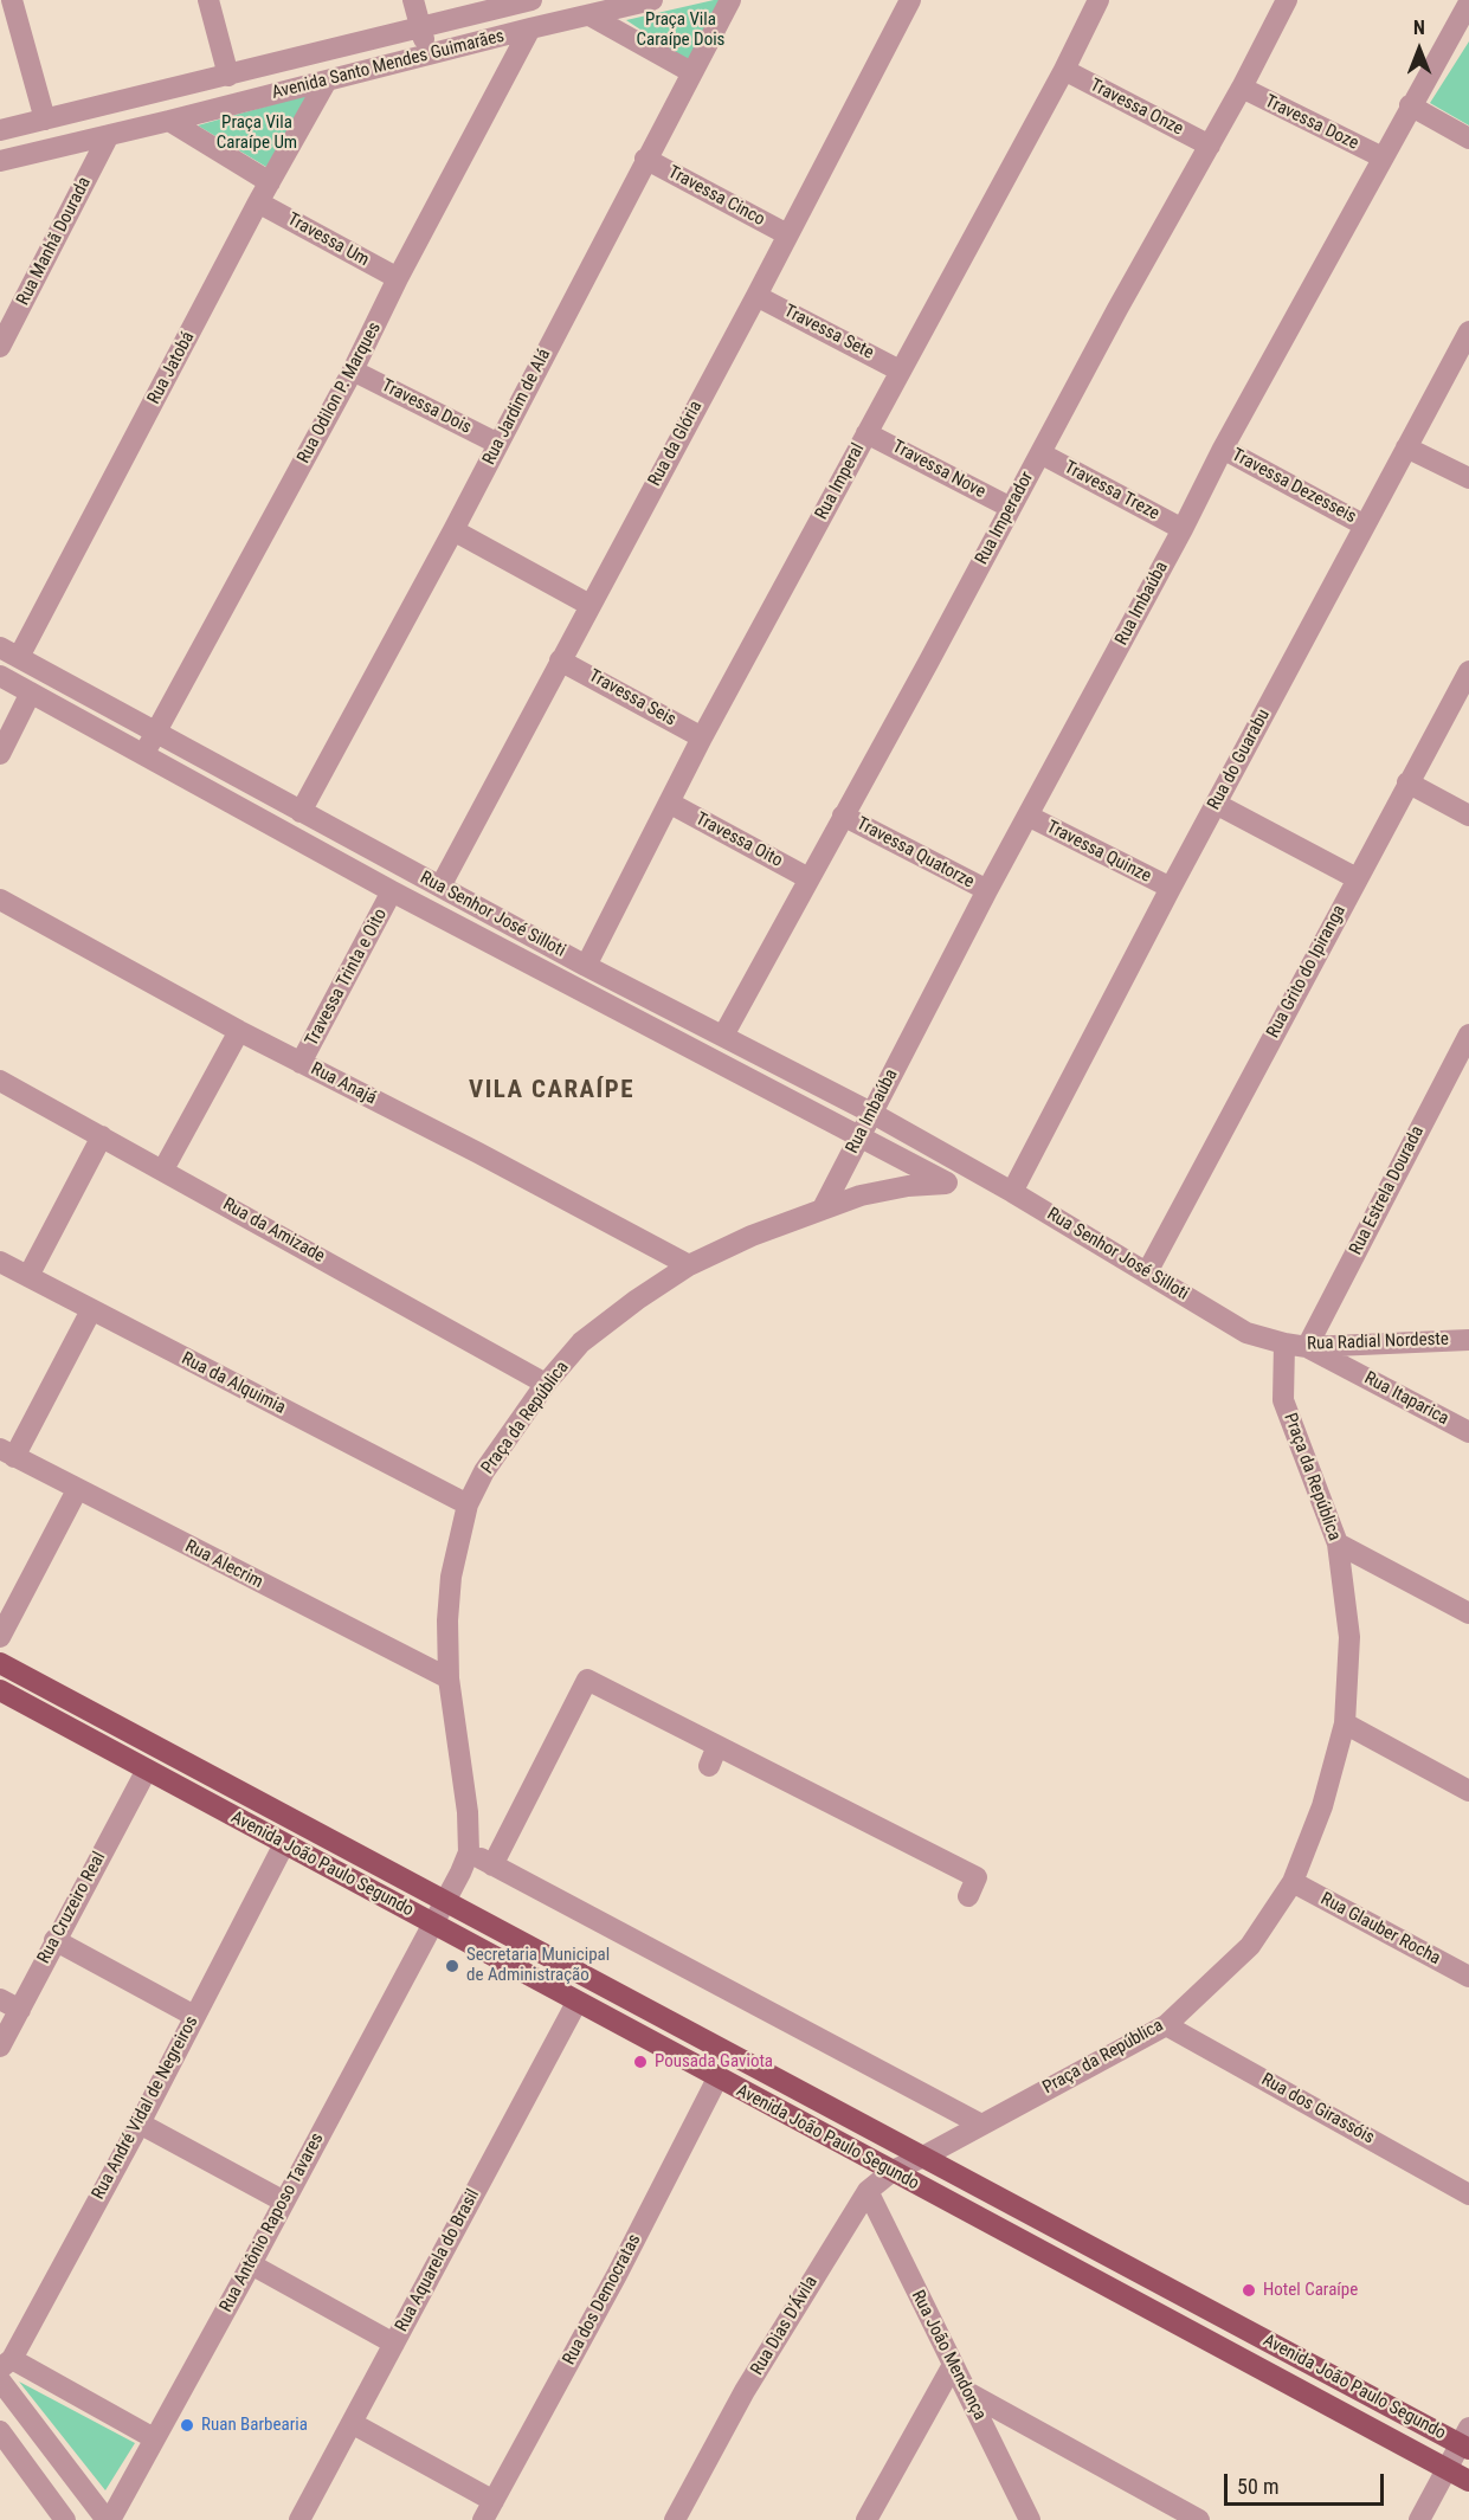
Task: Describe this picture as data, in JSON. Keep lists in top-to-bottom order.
{
  "streets": {
    "main road": ["Avenida João Paulo Segundo"],
    "street": [
      "Avenida Santo Mendes Guimarães",
      "Travessa Onze",
      "Travessa Doze",
      "Travessa Cinco",
      "Travessa Um",
      "Rua Manhã Dourada",
      "Travessa Sete",
      "Rua Jatobá",
      "Rua Odilon P. Marques",
      "Travessa Dois",
      "Rua Jardim de Alá",
      "Rua da Glória",
      "Travessa Nove",
      "Rua Imperal",
      "Travessa Dezesseis",
      "Travessa Treze",
      "Rua Imperador",
      "Rua Imbaúba",
      "Travessa Seis",
      "Rua do Guarabu",
      "Travessa Oito",
      "Travessa Quinze",
      "Travessa Quatorze",
      "Rua Senhor José Silloti",
      "Rua Grito do Ipiranga",
      "Travessa Trinta e Oito",
      "Rua Anajá",
      "Rua Estrela Dourada",
      "Rua da Amizade",
      "Rua Radial Nordeste",
      "Rua da Alquimia",
      "Rua Itaparica",
      "Praça da República",
      "Rua Alecrim",
      "Rua Cruzeiro Real",
      "Rua Glauber Rocha",
      "Rua André Vidal de Negreiros",
      "Rua dos Girassóis",
      "Rua Antônio Raposo Tavares",
      "Rua Aquarela do Brasil",
      "Rua dos Democratas",
      "Rua Dias D'Ávila",
      "Rua João Mendonça"
    ]
  },
  "crossings": [
    ["Avenida Santo Mendes Guimarães", "Rua Manhã Dourada"],
    ["Avenida Santo Mendes Guimarães", "Rua Jatobá"],
    ["Avenida Santo Mendes Guimarães", "Rua Odilon P. Marques"],
    ["Travessa Onze", "Rua Imperal"],
    ["Travessa Onze", "Rua Imperador"],
    ["Travessa Doze", "Rua Imperador"],
    ["Travessa Doze", "Rua Imbaúba"],
    ["Travessa Cinco", "Rua Jardim de Alá"],
    ["Travessa Cinco", "Rua da Glória"],
    ["Travessa Um", "Rua Jatobá"],
    ["Travessa Um", "Rua Odilon P. Marques"],
    ["Travessa Sete", "Rua da Glória"],
    ["Travessa Sete", "Rua Imperal"],
    ["Rua Jatobá", "Rua Senhor José Silloti"],
    ["Rua Odilon P. Marques", "Travessa Dois"],
    ["Rua Odilon P. Marques", "Rua Senhor José Silloti"],
    ["Travessa Dois", "Rua Jardim de Alá"],
    ["Rua Jardim de Alá", "Rua Senhor José Silloti"],
    ["Rua da Glória", "Travessa Seis"],
    ["Rua da Glória", "Rua Senhor José Silloti"],
    ["Travessa Nove", "Rua Imperal"],
    ["Travessa Nove", "Rua Imperador"],
    ["Rua Imperal", "Travessa Seis"],
    ["Rua Imperal", "Travessa Oito"],
    ["Rua Imperal", "Rua Senhor José Silloti"],
    ["Travessa Dezesseis", "Rua Imbaúba"],
    ["Travessa Dezesseis", "Rua do Guarabu"],
    ["Travessa Treze", "Rua Imperador"],
    ["Travessa Treze", "Rua Imbaúba"],
    ["Rua Imperador", "Travessa Oito"],
    ["Rua Imperador", "Travessa Quatorze"],
    ["Rua Imperador", "Rua Senhor José Silloti"],
    ["Rua Imbaúba", "Travessa Quinze"],
    ["Rua Imbaúba", "Travessa Quatorze"],
    ["Rua Imbaúba", "Rua Senhor José Silloti"],
    ["Rua Imbaúba", "Praça da República"],
    ["Rua do Guarabu", "Travessa Quinze"],
    ["Rua do Guarabu", "Rua Senhor José Silloti"],
    ["Rua Senhor José Silloti", "Rua Grito do Ipiranga"],
    ["Rua Senhor José Silloti", "Travessa Trinta e Oito"],
    ["Rua Senhor José Silloti", "Rua Radial Nordeste"],
    ["Rua Senhor José Silloti", "Praça da República"],
    ["Travessa Trinta e Oito", "Rua Anajá"],
    ["Rua Anajá", "Praça da República"],
    ["Rua Estrela Dourada", "Rua Radial Nordeste"],
    ["Rua Estrela Dourada", "Rua Itaparica"],
    ["Rua da Amizade", "Praça da República"],
    ["Rua Radial Nordeste", "Rua Itaparica"],
    ["Rua Radial Nordeste", "Praça da República"],
    ["Rua da Alquimia", "Praça da República"],
    ["Praça da República", "Rua Alecrim"],
    ["Praça da República", "Avenida João Paulo Segundo"],
    ["Praça da República", "Rua Glauber Rocha"],
    ["Praça da República", "Rua dos Girassóis"],
    ["Praça da República", "Rua Antônio Raposo Tavares"],
    ["Praça da República", "Rua Dias D'Ávila"],
    ["Avenida João Paulo Segundo", "Rua Cruzeiro Real"],
    ["Avenida João Paulo Segundo", "Rua André Vidal de Negreiros"],
    ["Avenida João Paulo Segundo", "Rua Antônio Raposo Tavares"],
    ["Avenida João Paulo Segundo", "Rua Aquarela do Brasil"],
    ["Avenida João Paulo Segundo", "Rua dos Democratas"],
    ["Avenida João Paulo Segundo", "Rua Dias D'Ávila"],
    ["Rua Dias D'Ávila", "Rua João Mendonça"]
  ],
  "districts": ["VILA CARAÍPE"],
  "parks": ["Praça Vila Caraípe Dois", "Praça Vila Caraípe Um"],
  "places": [
    "Secretaria Municipal de Administração",
    "Pousada Gaviota",
    "Hotel Caraípe",
    "Ruan Barbearia"
  ],
  "scale_bar": "50 m",
  "north": "top"
}
